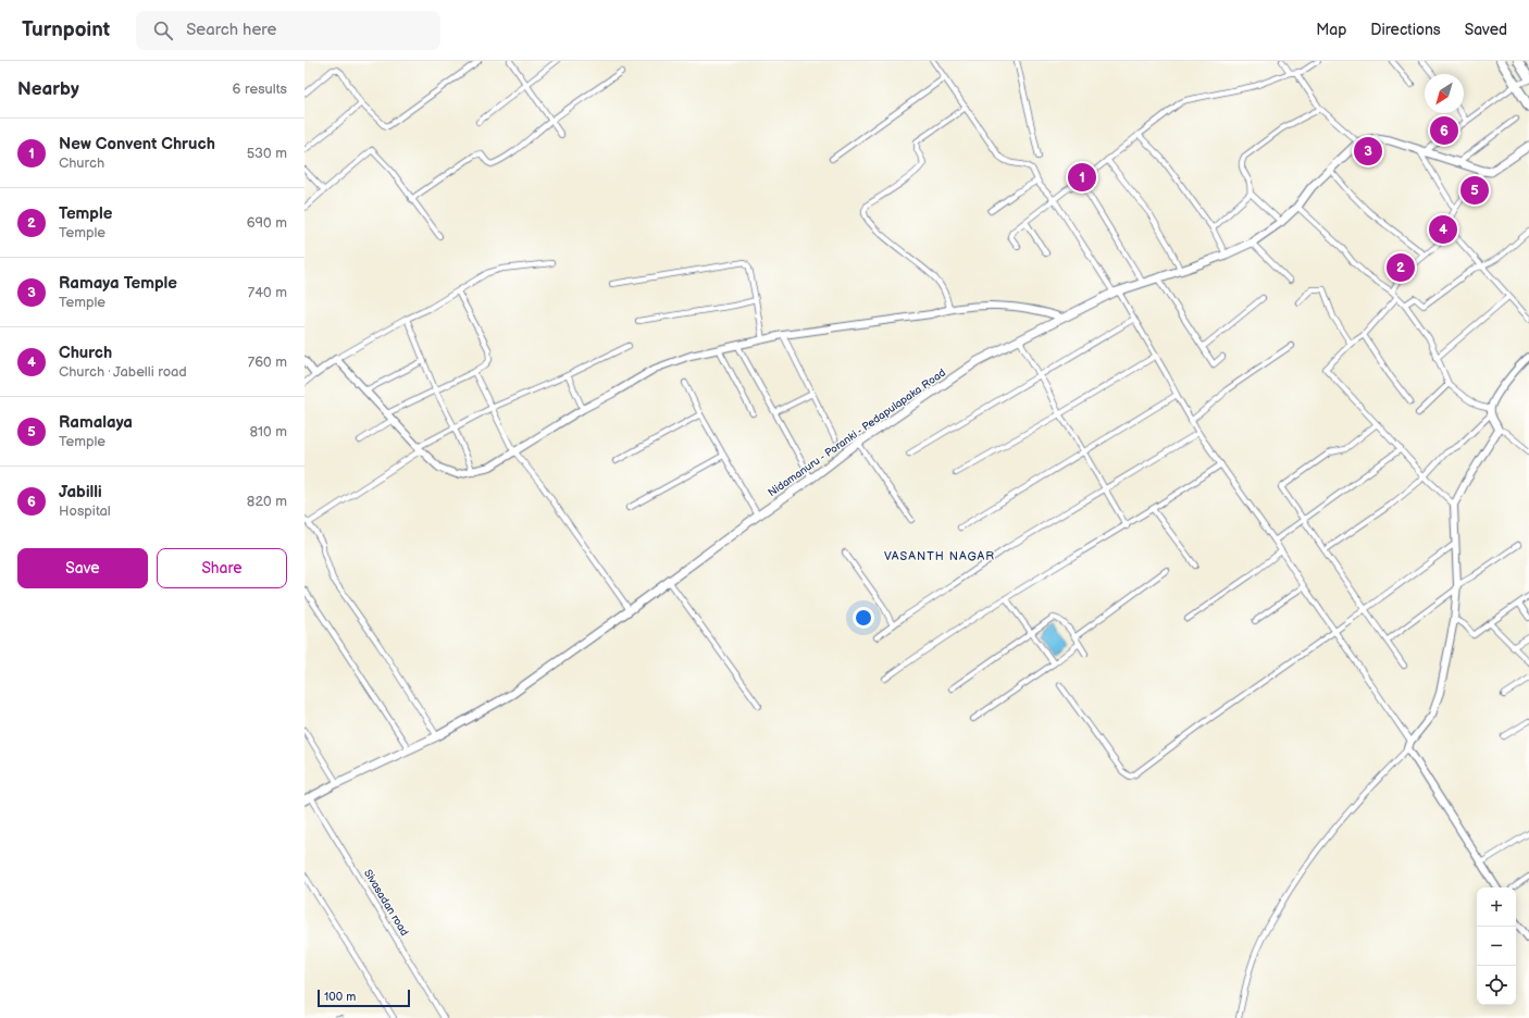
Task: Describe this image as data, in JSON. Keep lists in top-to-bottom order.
{
  "streets": {
    "main road": ["Nidamanuru - Poranki - Pedapulapaka Road"],
    "street": ["Sivasadan road"]
  },
  "crossings": [
    ["Nidamanuru - Poranki - Pedapulapaka Road", "Sivasadan road"]
  ],
  "districts": ["VASANTH NAGAR"],
  "scale_bar": "100 m",
  "north": "bottom left",
  "page": {
    "header": "Turnpoint",
    "search": "Search here",
    "nav": ["Map", "Directions", "Saved"],
    "heading": ["Nearby", "6 results"],
    "pins": [
      "6",
      "3",
      "1",
      "5",
      "4",
      "2"
    ],
    "list": [
      {
        "mark": "1",
        "name": "New Convent Chruch",
        "note": "Church",
        "value": "530 m"
      },
      {
        "mark": "2",
        "name": "Temple",
        "note": "Temple",
        "value": "690 m"
      },
      {
        "mark": "3",
        "name": "Ramaya Temple",
        "note": "Temple",
        "value": "740 m"
      },
      {
        "mark": "4",
        "name": "Church",
        "note": "Church · Jabelli road",
        "value": "760 m"
      },
      {
        "mark": "5",
        "name": "Ramalaya",
        "note": "Temple",
        "value": "810 m"
      },
      {
        "mark": "6",
        "name": "Jabilli",
        "note": "Hospital",
        "value": "820 m"
      }
    ],
    "buttons": ["Save", "Share"],
    "map_buttons": ["+", "−"],
    "scale": "100 m"
  }
}
